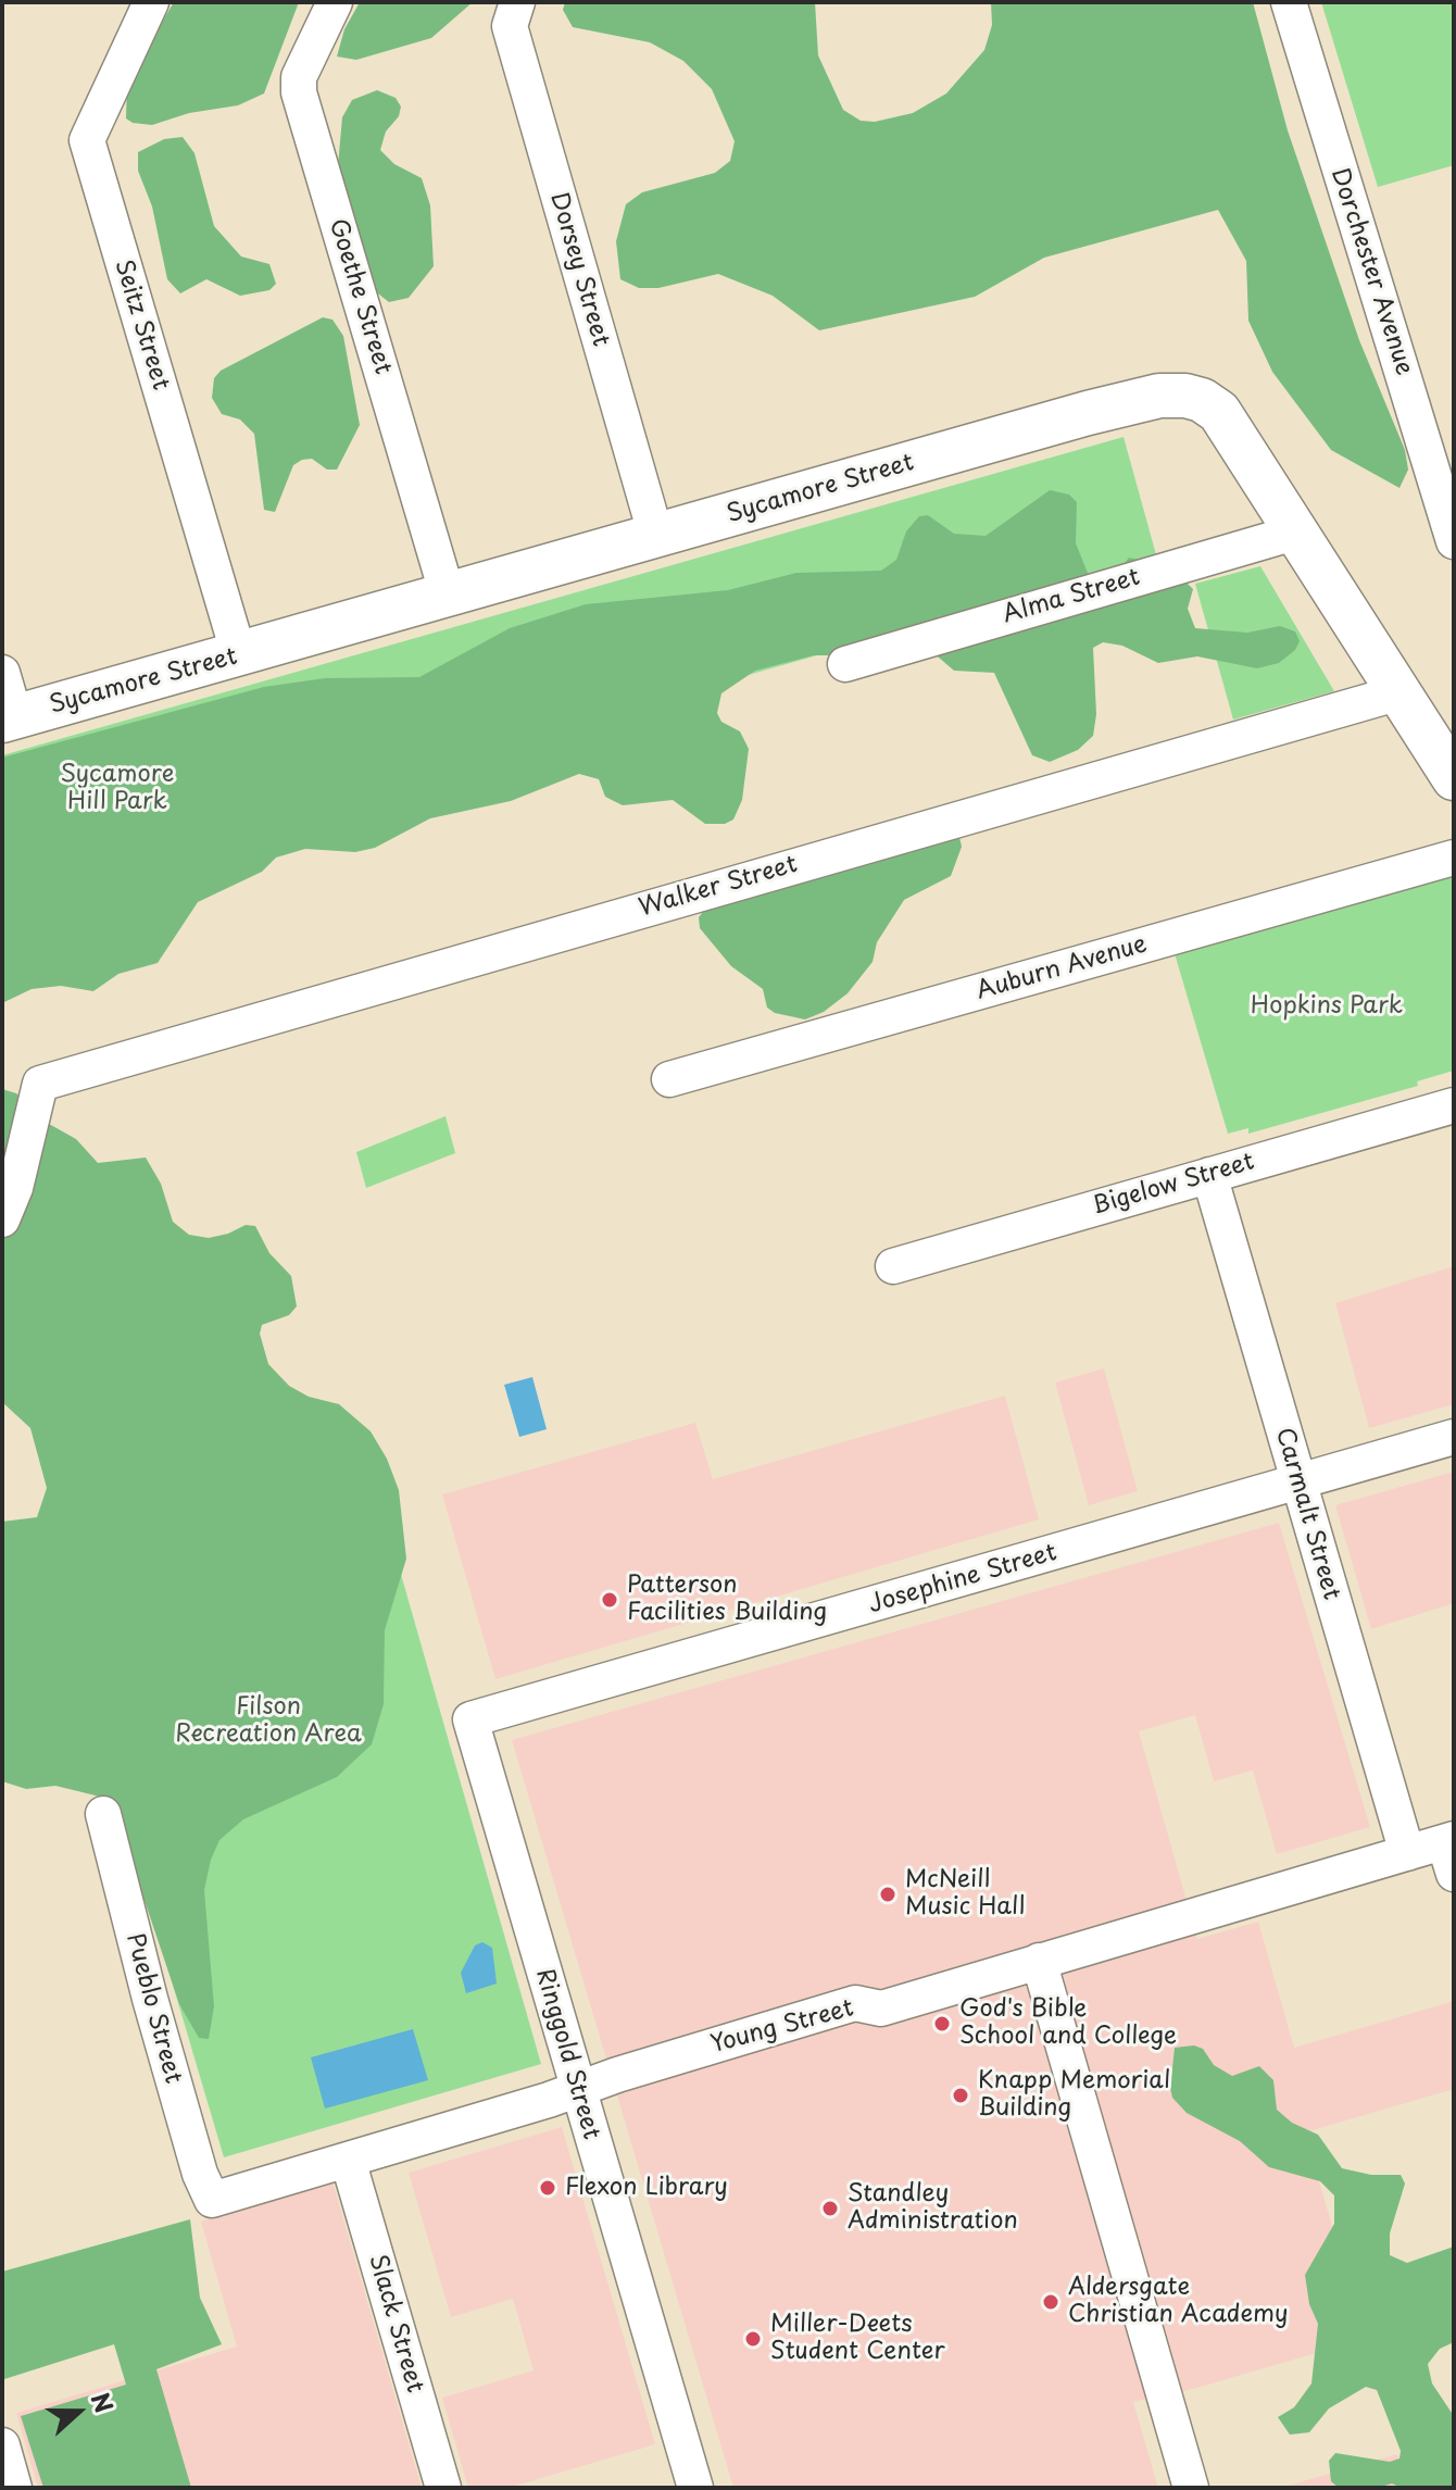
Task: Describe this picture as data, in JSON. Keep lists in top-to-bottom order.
{
  "streets": {
    "main road": ["Sycamore Street"],
    "street": [
      "Dorsey Street",
      "Dorchester Avenue",
      "Goethe Street",
      "Seitz Street",
      "Alma Street",
      "Walker Street",
      "Auburn Avenue",
      "Bigelow Street",
      "Carmalt Street",
      "Josephine Street",
      "Pueblo Street",
      "Young Street",
      "Ringgold Street",
      "Slack Street"
    ]
  },
  "crossings": [
    ["Dorsey Street", "Sycamore Street"],
    ["Goethe Street", "Sycamore Street"],
    ["Seitz Street", "Sycamore Street"],
    ["Sycamore Street", "Alma Street"],
    ["Sycamore Street", "Walker Street"],
    ["Bigelow Street", "Carmalt Street"],
    ["Carmalt Street", "Josephine Street"],
    ["Carmalt Street", "Young Street"],
    ["Josephine Street", "Ringgold Street"],
    ["Pueblo Street", "Young Street"],
    ["Young Street", "Ringgold Street"],
    ["Young Street", "Slack Street"]
  ],
  "parks": ["Sycamore Hill Park", "Hopkins Park", "Filson Recreation Area"],
  "places": [
    "Patterson Facilities Building",
    "McNeill Music Hall",
    "God's Bible School and College",
    "Knapp Memorial Building",
    "Flexon Library",
    "Standley Administration",
    "Aldersgate Christian Academy",
    "Miller-Deets Student Center"
  ],
  "north": "right"
}
